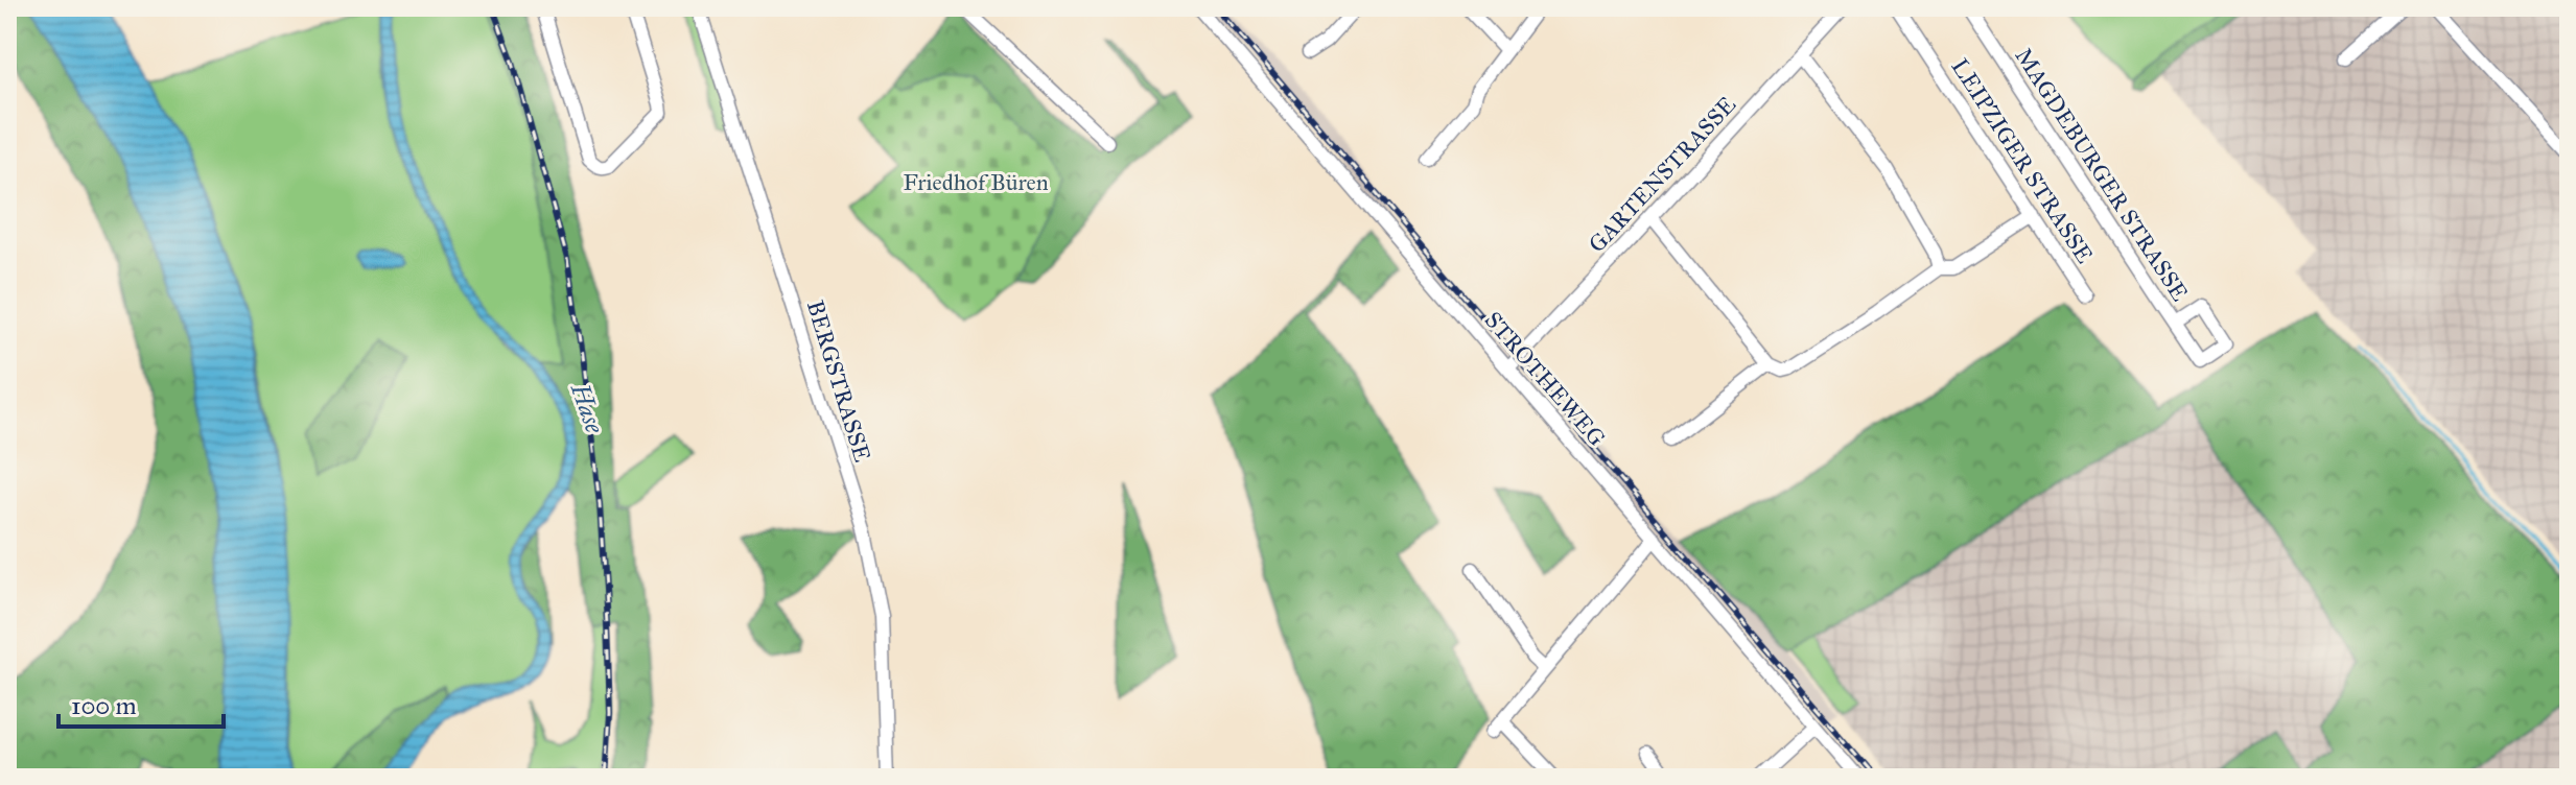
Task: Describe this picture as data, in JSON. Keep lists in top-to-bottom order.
{
  "streets": {
    "street": [
      "LEIPZIGER STRASSE",
      "GARTENSTRASSE",
      "MAGDEBURGER STRASSE",
      "STROTHEWEG",
      "BERGSTRASSE"
    ]
  },
  "crossings": [
    ["GARTENSTRASSE", "STROTHEWEG"]
  ],
  "water": ["Hase"],
  "parks": ["Friedhof Büren"],
  "scale_bar": "100 m"
}
